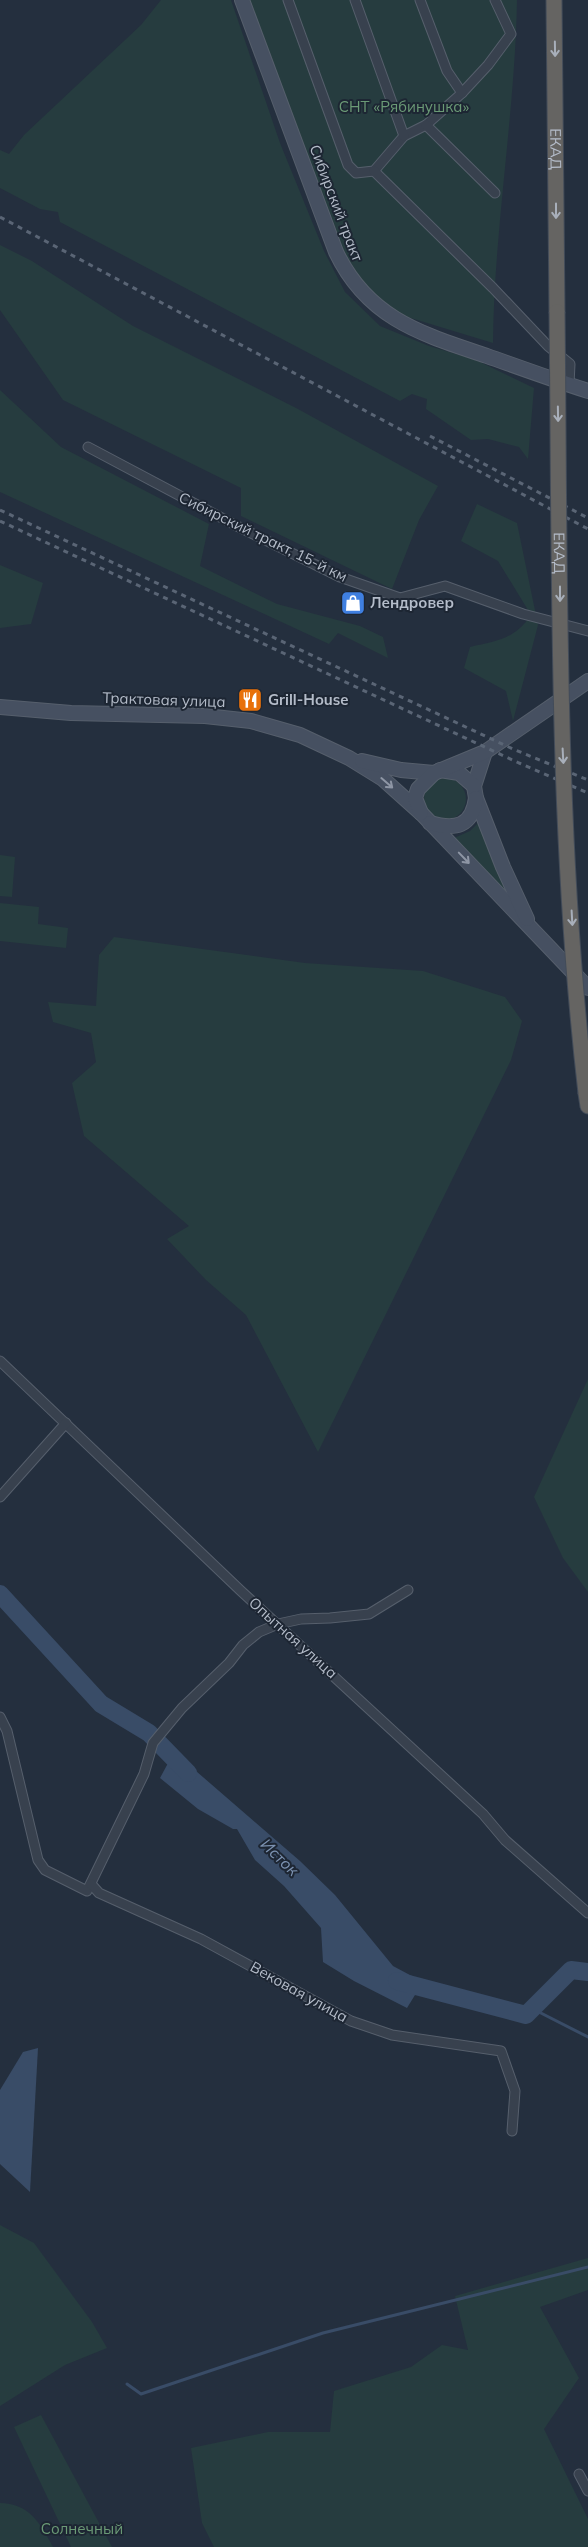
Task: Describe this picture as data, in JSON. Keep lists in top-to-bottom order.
{
  "streets": {
    "highway": ["ЕКАД"],
    "main road": ["Сибирский тракт", "Трактовая улица"],
    "street": ["Сибирский тракт, 15-й км", "Опытная улица", "Вековая улица"]
  },
  "one_way": ["ЕКАД"],
  "water": ["Исток"],
  "parks": ["СНТ «Рябинушка»", "Солнечный"],
  "places": {
    "shop": ["Лендровер"],
    "restaurant": ["Grill-House"]
  }
}
